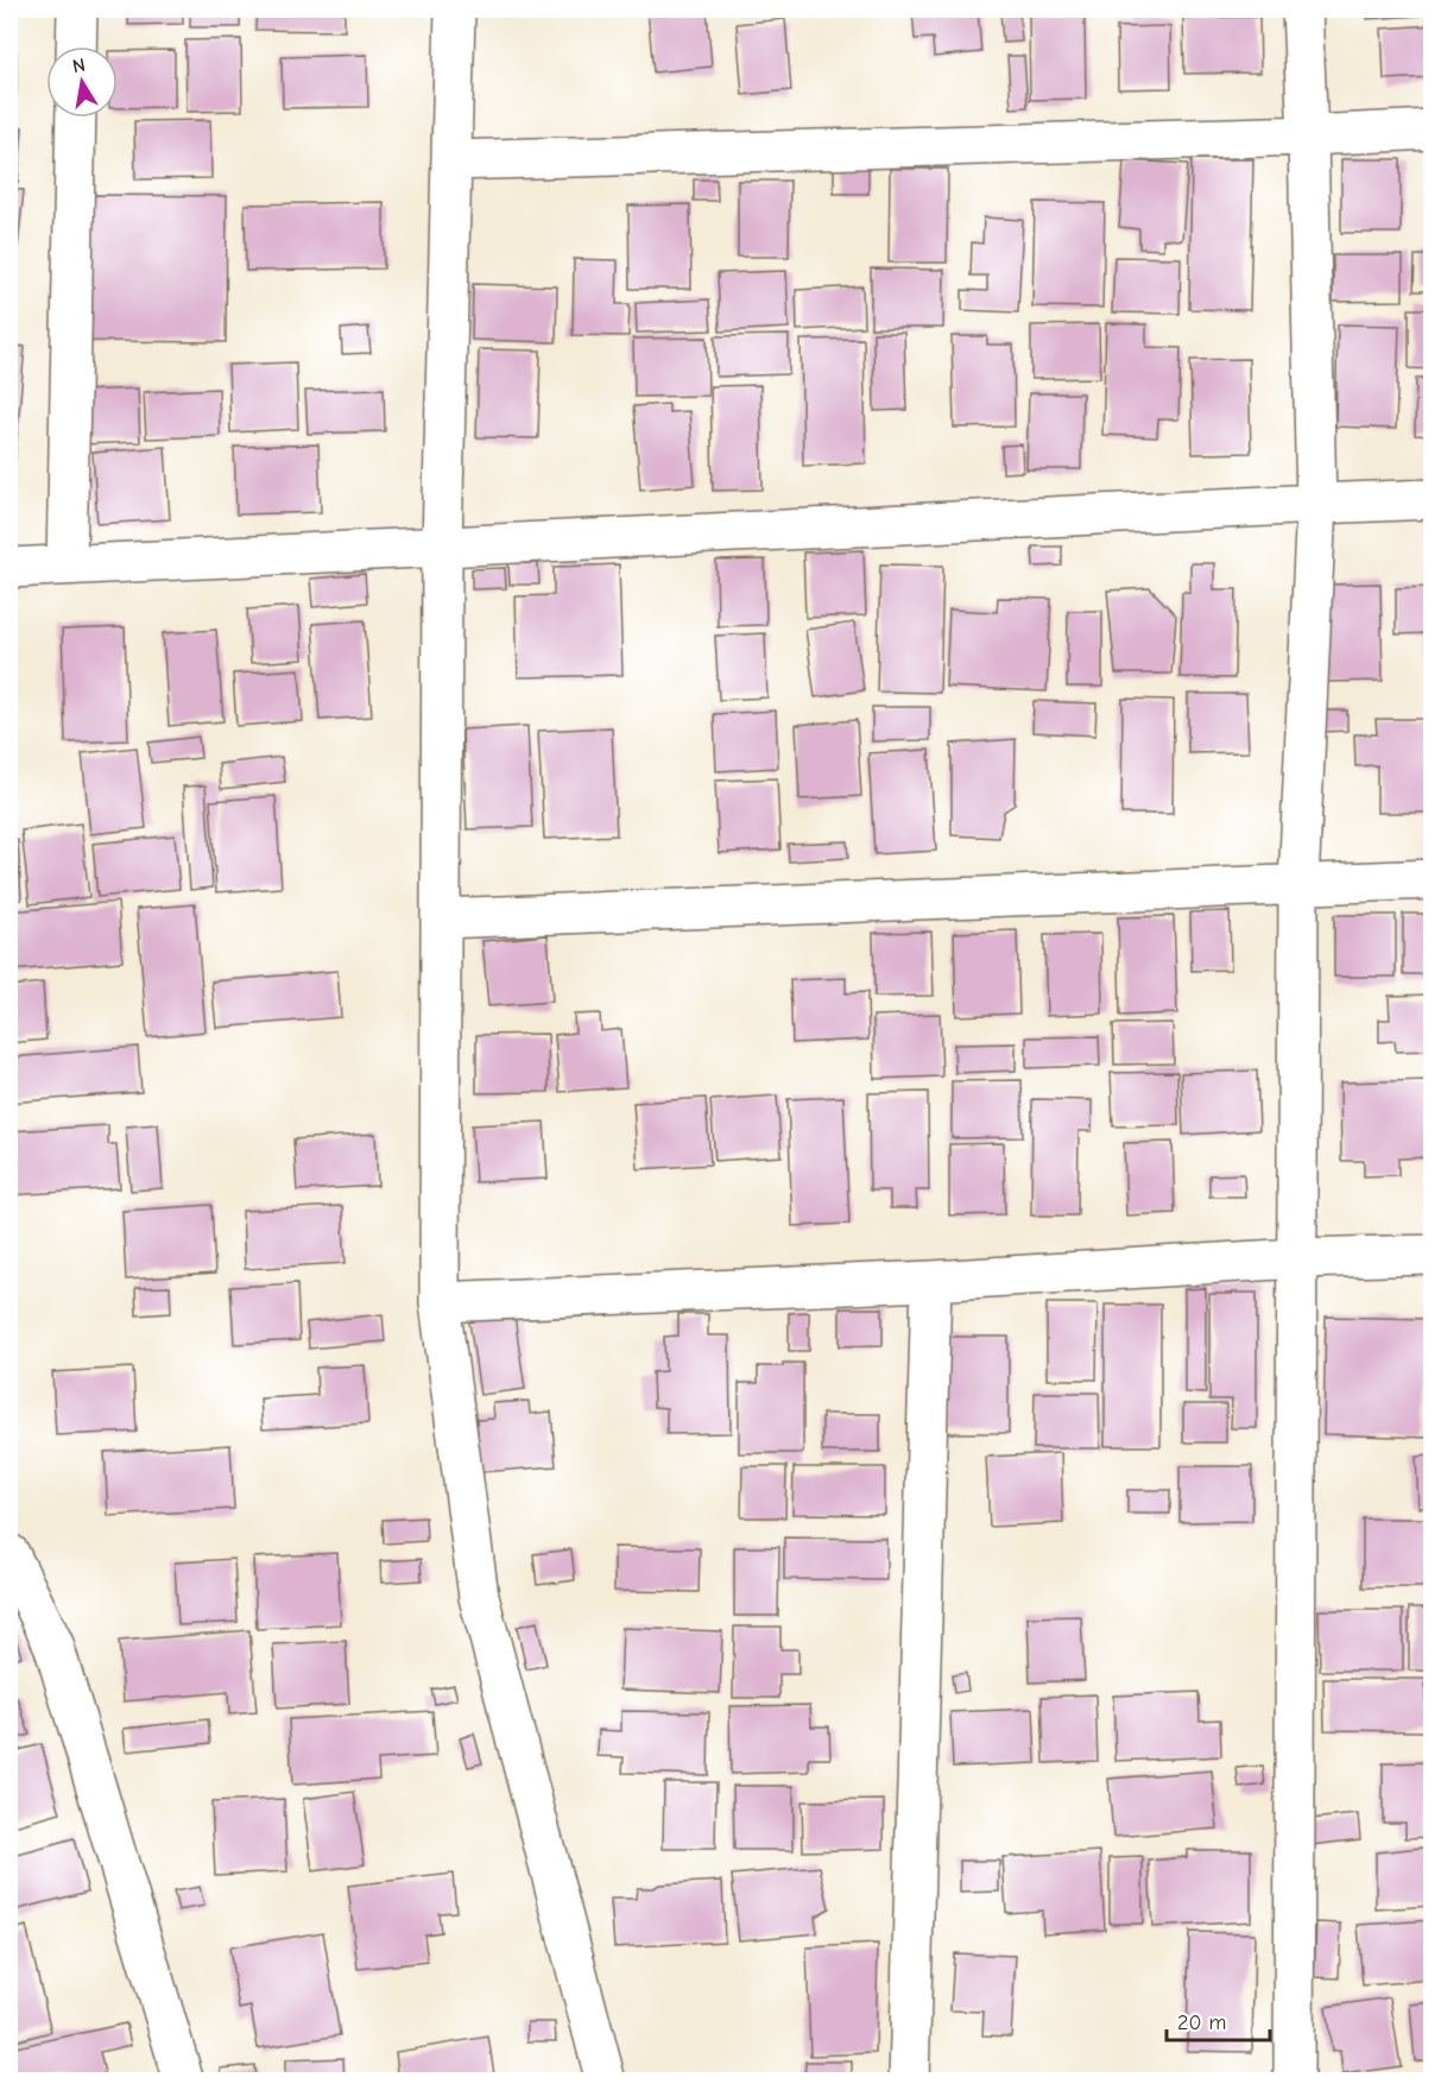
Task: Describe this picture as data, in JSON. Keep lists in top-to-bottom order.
{
  "scale_bar": "20 m",
  "north": "top"
}
